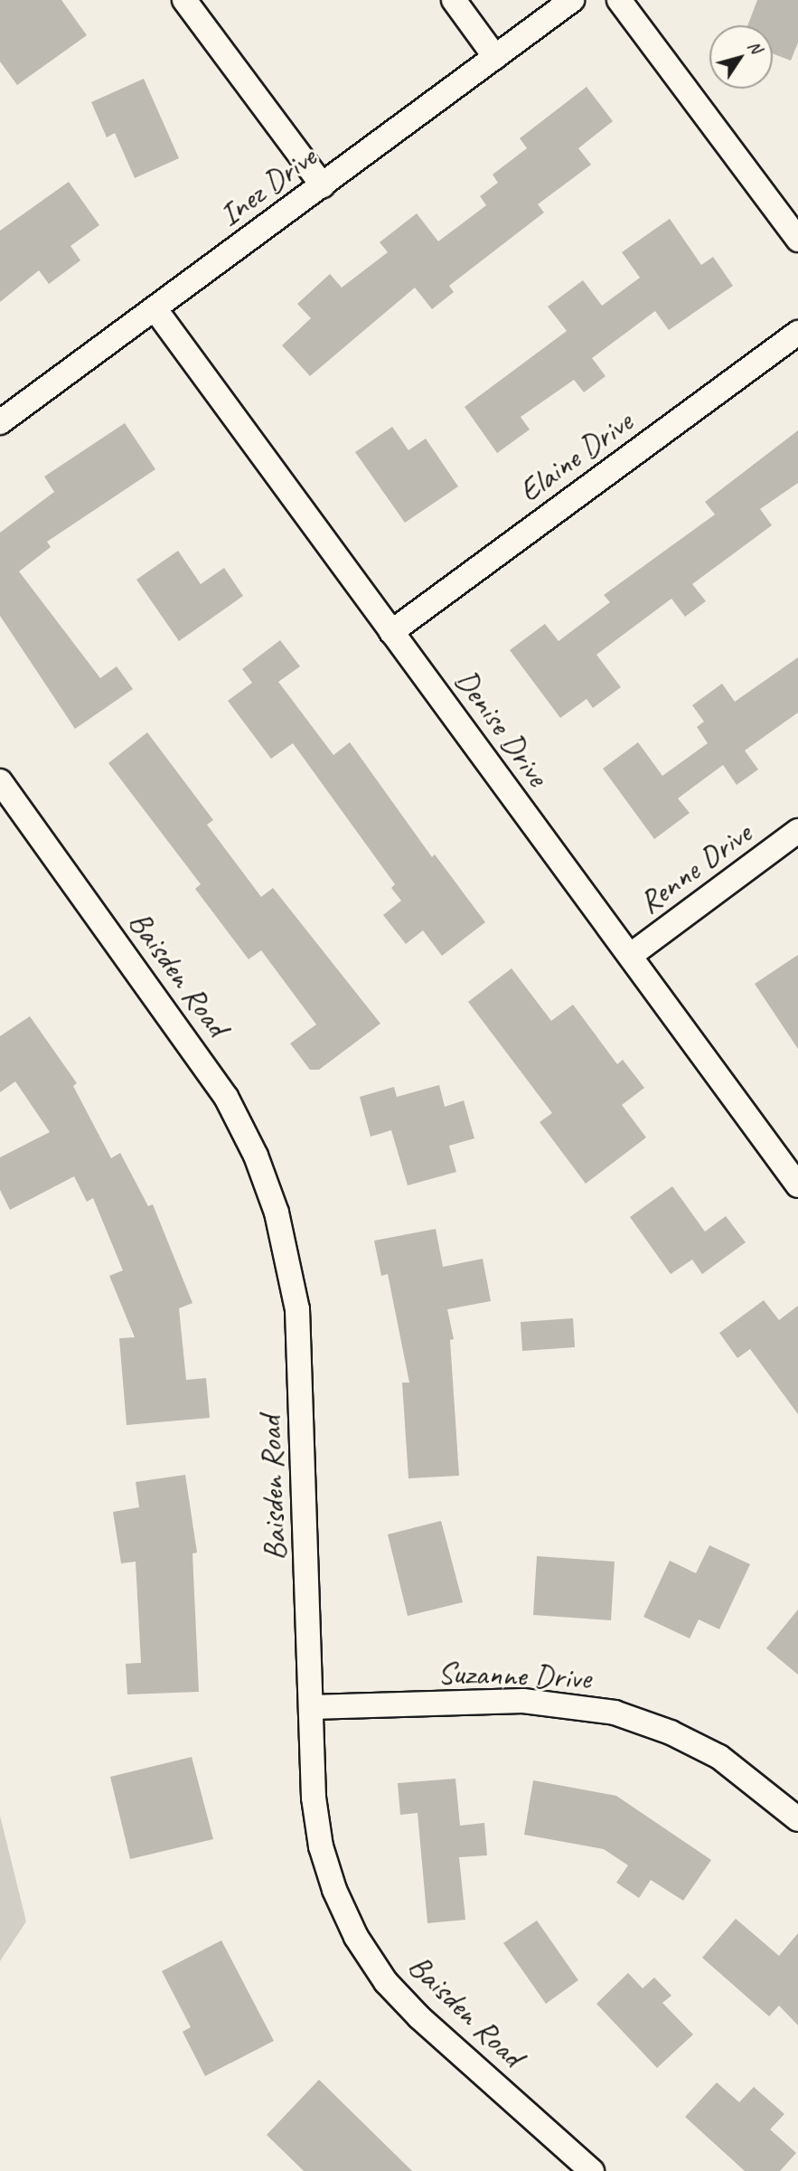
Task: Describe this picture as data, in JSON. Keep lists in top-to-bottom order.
{
  "streets": {
    "street": [
      "Inez Drive",
      "Elaine Drive",
      "Denise Drive",
      "Renne Drive",
      "Baisden Road",
      "Suzanne Drive"
    ]
  },
  "crossings": [
    ["Inez Drive", "Denise Drive"],
    ["Elaine Drive", "Denise Drive"],
    ["Denise Drive", "Renne Drive"],
    ["Baisden Road", "Suzanne Drive"]
  ],
  "north": "top right"
}
